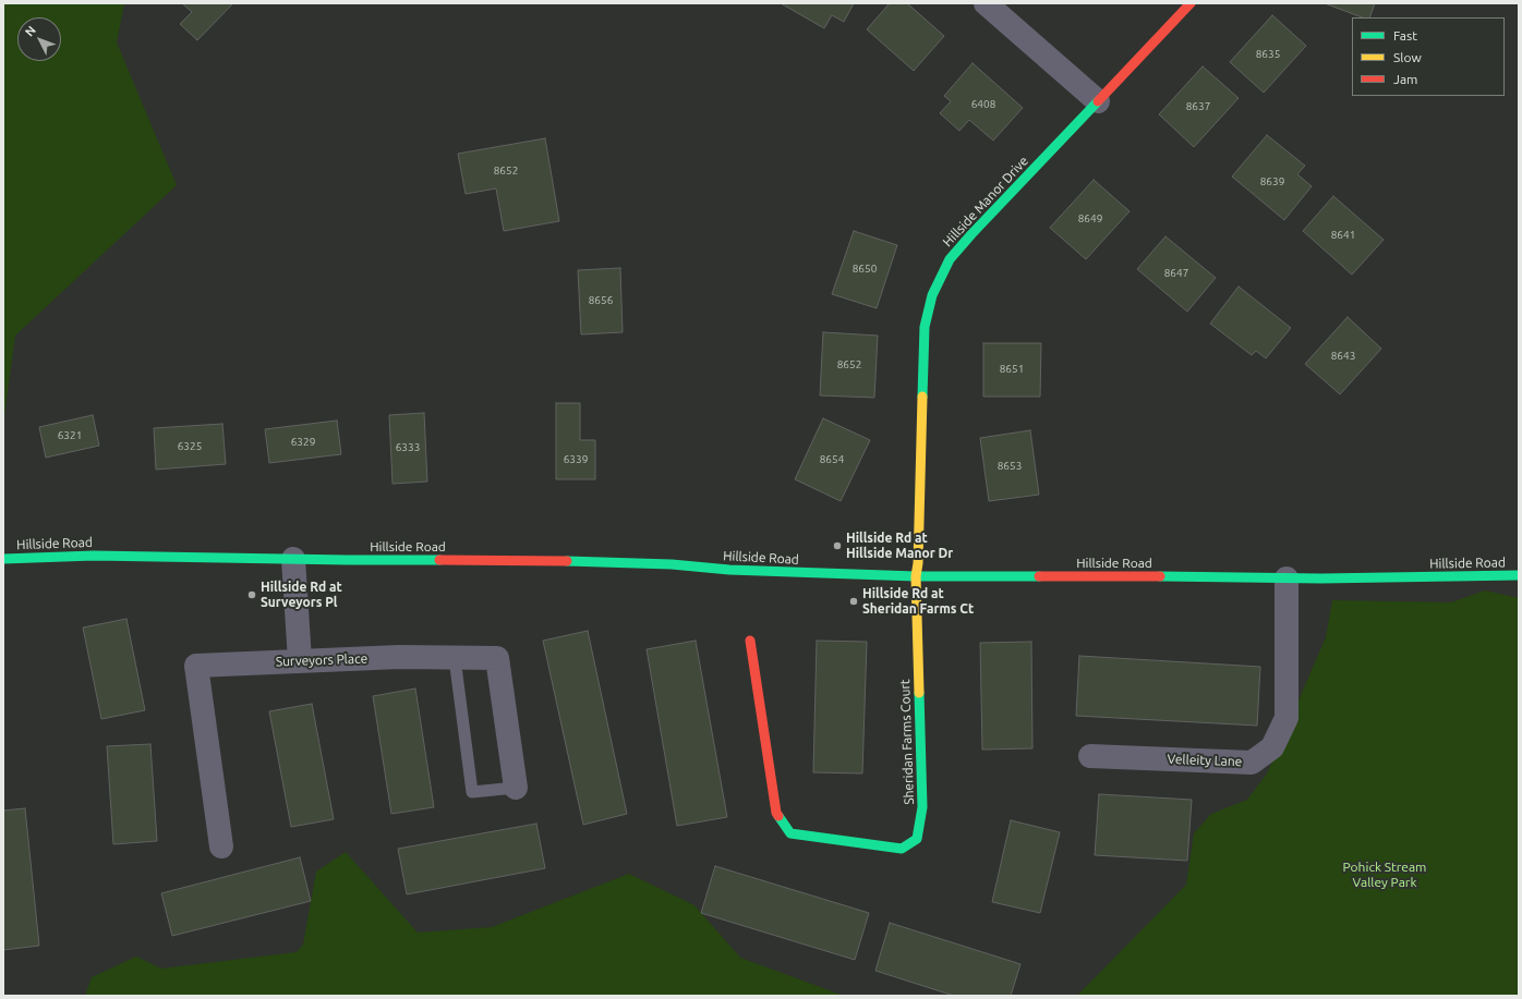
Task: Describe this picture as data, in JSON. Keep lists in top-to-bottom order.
{
  "streets": {
    "street": [
      "Hillside Manor Drive",
      "Hillside Road",
      "Surveyors Place",
      "Sheridan Farms Court",
      "Velleity Lane"
    ]
  },
  "crossings": [
    ["Hillside Manor Drive", "Hillside Road"],
    ["Hillside Manor Drive", "Sheridan Farms Court"],
    ["Hillside Road", "Sheridan Farms Court"],
    ["Hillside Road", "Velleity Lane"]
  ],
  "parks": ["Pohick Stream Valley Park"],
  "places": ["Hillside Rd at Hillside Manor Dr", "Hillside Rd at Surveyors Pl", "Hillside Rd at Sheridan Farms Ct"],
  "house_numbers": [
    "8635",
    "6408",
    "8637",
    "8652",
    "8639",
    "8649",
    "8641",
    "8650",
    "8647",
    "8656",
    "8643",
    "8652",
    "8651",
    "6321",
    "6329",
    "6325",
    "6333",
    "6339",
    "8654",
    "8653"
  ],
  "legend": ["Fast", "Slow", "Jam"],
  "north": "top left"
}
